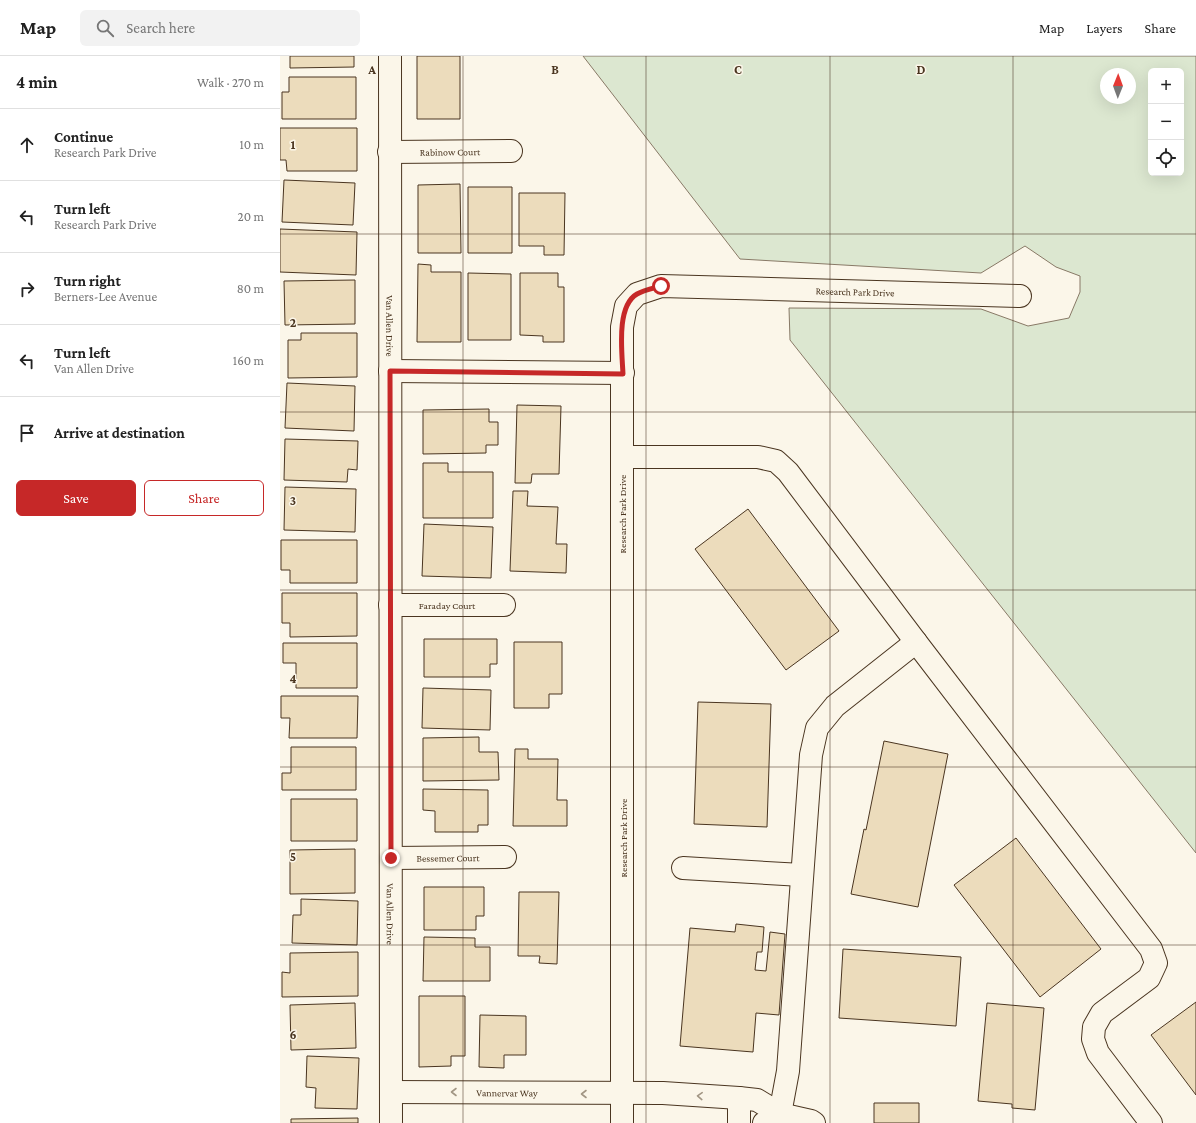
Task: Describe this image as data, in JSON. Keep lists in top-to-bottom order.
{
  "streets": {
    "street": [
      "Rabinow Court",
      "Research Park Drive",
      "Van Allen Drive",
      "Faraday Court",
      "Bessemer Court",
      "Vannervar Way"
    ]
  },
  "crossings": [
    ["Rabinow Court", "Van Allen Drive"],
    ["Research Park Drive", "Vannervar Way"],
    ["Van Allen Drive", "Faraday Court"],
    ["Van Allen Drive", "Bessemer Court"],
    ["Van Allen Drive", "Vannervar Way"]
  ],
  "one_way": ["Vannervar Way"],
  "north": "top",
  "page": {
    "header": "Map",
    "search": "Search here",
    "nav": ["Map", "Layers", "Share"],
    "heading": ["4 min", "Walk · 270 m"],
    "map_buttons": ["+", "−"],
    "list": [
      ["Continue", "Research Park Drive", "10 m"],
      ["Turn left", "Research Park Drive", "20 m"],
      ["Turn right", "Berners-Lee Avenue", "80 m"],
      ["Turn left", "Van Allen Drive", "160 m"],
      "Arrive at destination"
    ],
    "buttons": ["Save", "Share"]
  },
  "grid": {
    "columns": [
      "A",
      "B",
      "C",
      "D"
    ],
    "rows": [
      "1",
      "2",
      "3",
      "4",
      "5",
      "6"
    ]
  }
}
